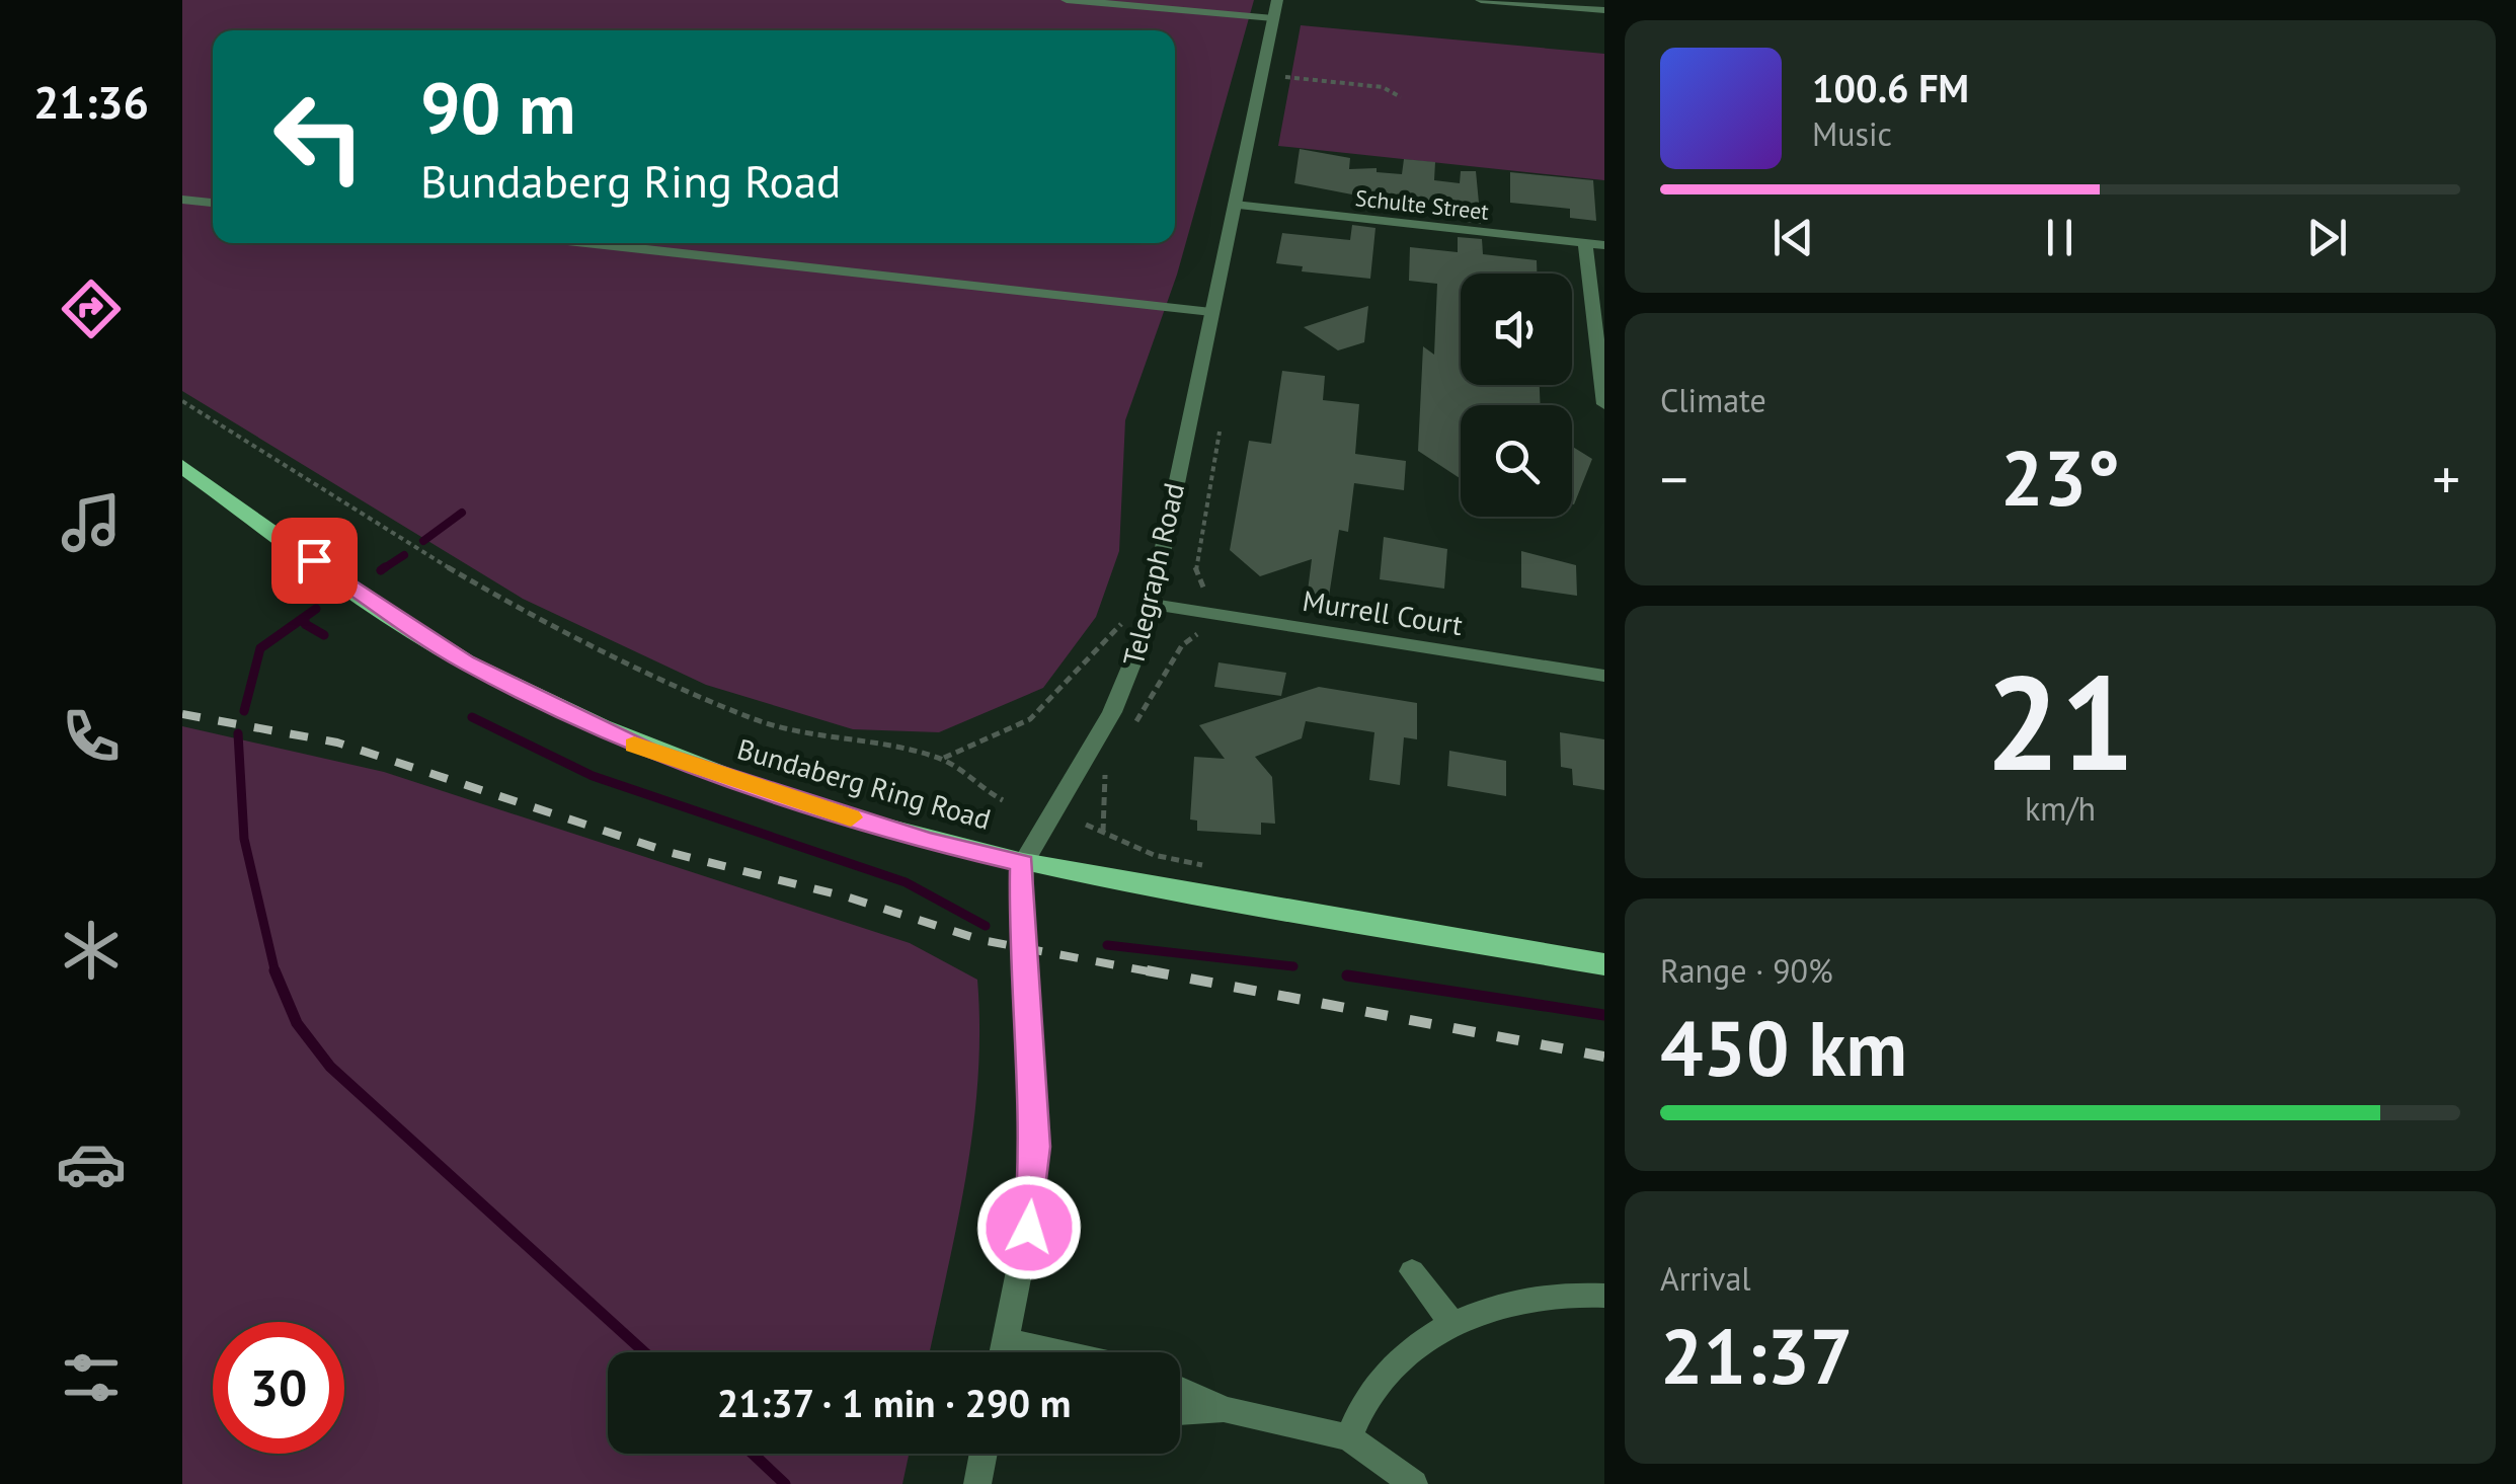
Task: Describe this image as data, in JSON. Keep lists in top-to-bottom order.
{
  "streets": {
    "main road": ["Bundaberg Ring Road"],
    "street": ["Schulte Street", "Telegraph Road", "Murrell Court"]
  },
  "crossings": [
    ["Schulte Street", "Telegraph Road"],
    ["Telegraph Road", "Murrell Court"],
    ["Telegraph Road", "Bundaberg Ring Road"]
  ],
  "page": {
    "tabs": "21:36",
    "turn": ["90 m", "Bundaberg Ring Road"],
    "song": ["100.6 FM", "Music"],
    "tile": [
      "Climate",
      ["21", "km/h"],
      ["Range · 90%", "450 km"],
      ["Arrival", "21:37"]
    ],
    "heat": ["−", "23°", "+"],
    "limit": "30",
    "trip": "21:37 · 1 min · 290 m"
  }
}
